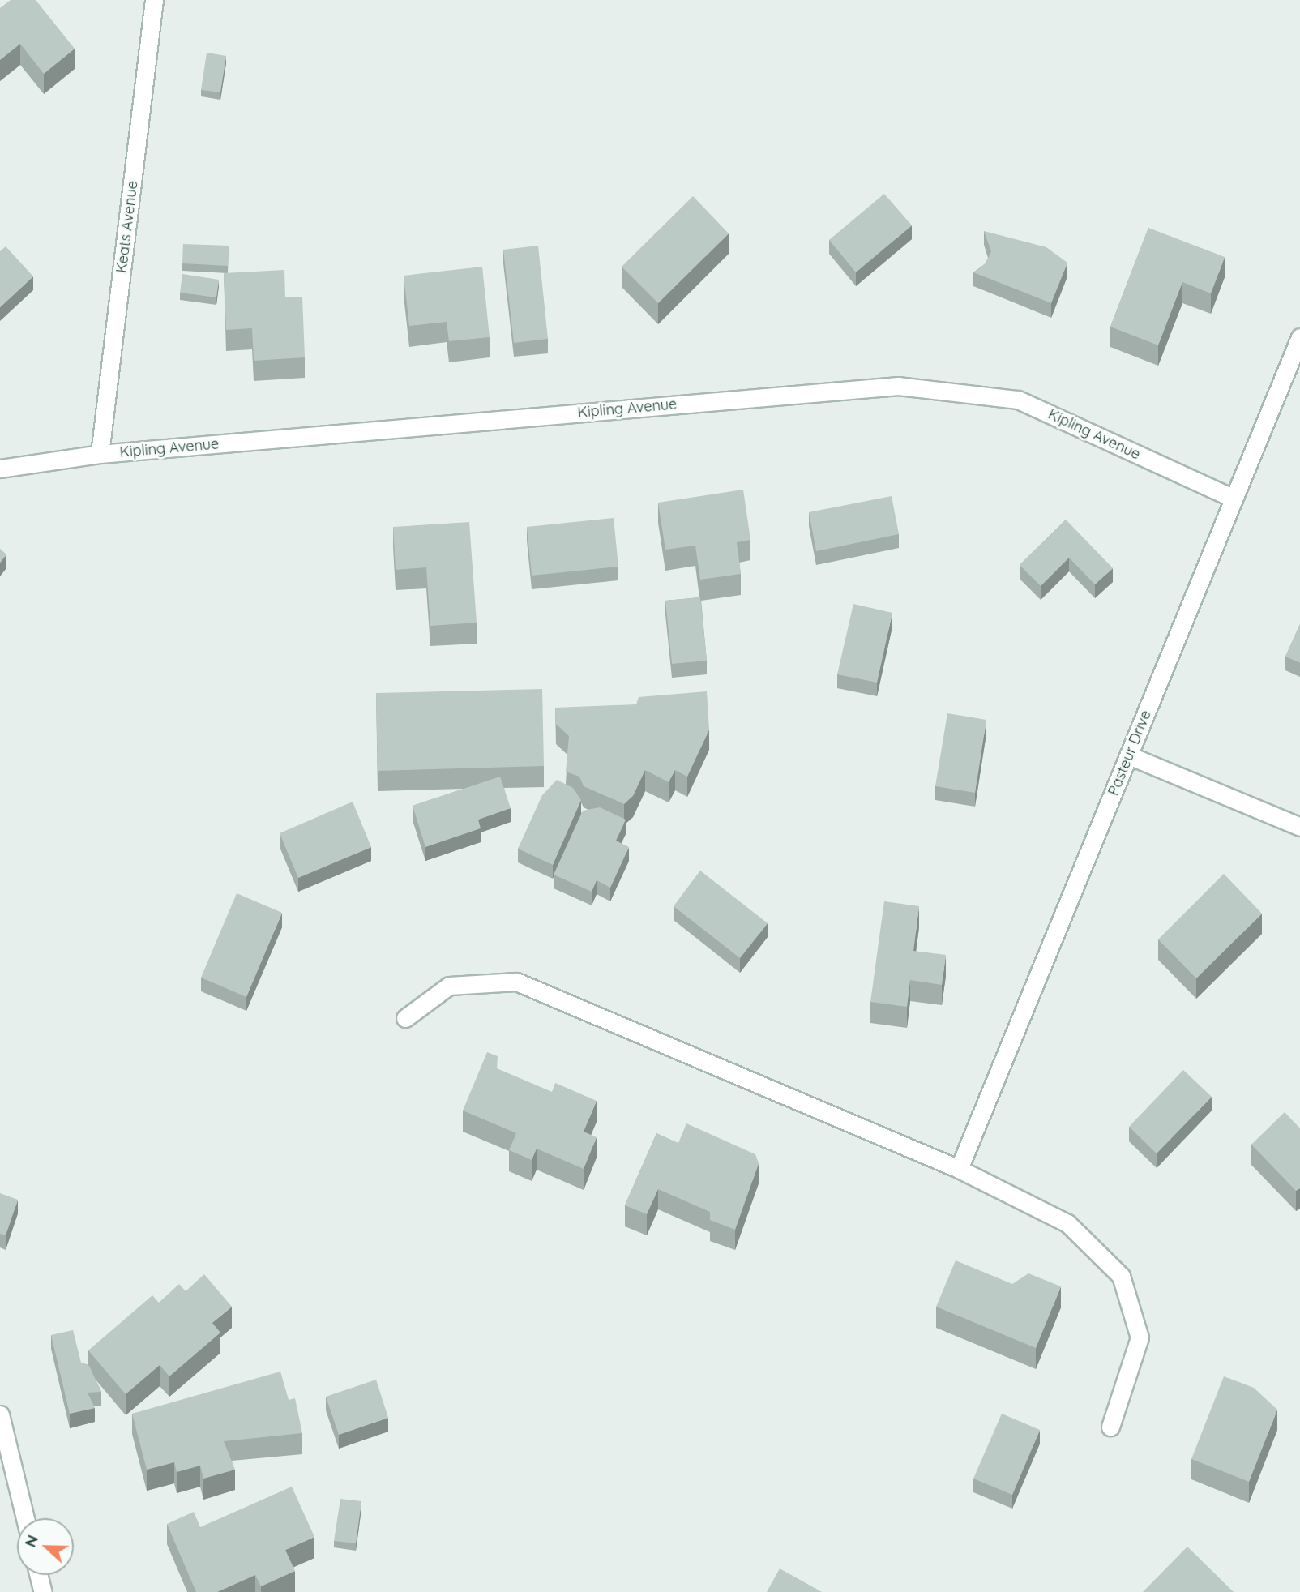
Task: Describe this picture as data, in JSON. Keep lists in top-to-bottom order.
{
  "streets": {
    "street": ["Keats Avenue", "Kipling Avenue", "Pasteur Drive"]
  },
  "crossings": [
    ["Keats Avenue", "Kipling Avenue"],
    ["Kipling Avenue", "Pasteur Drive"]
  ],
  "north": "left"
}
